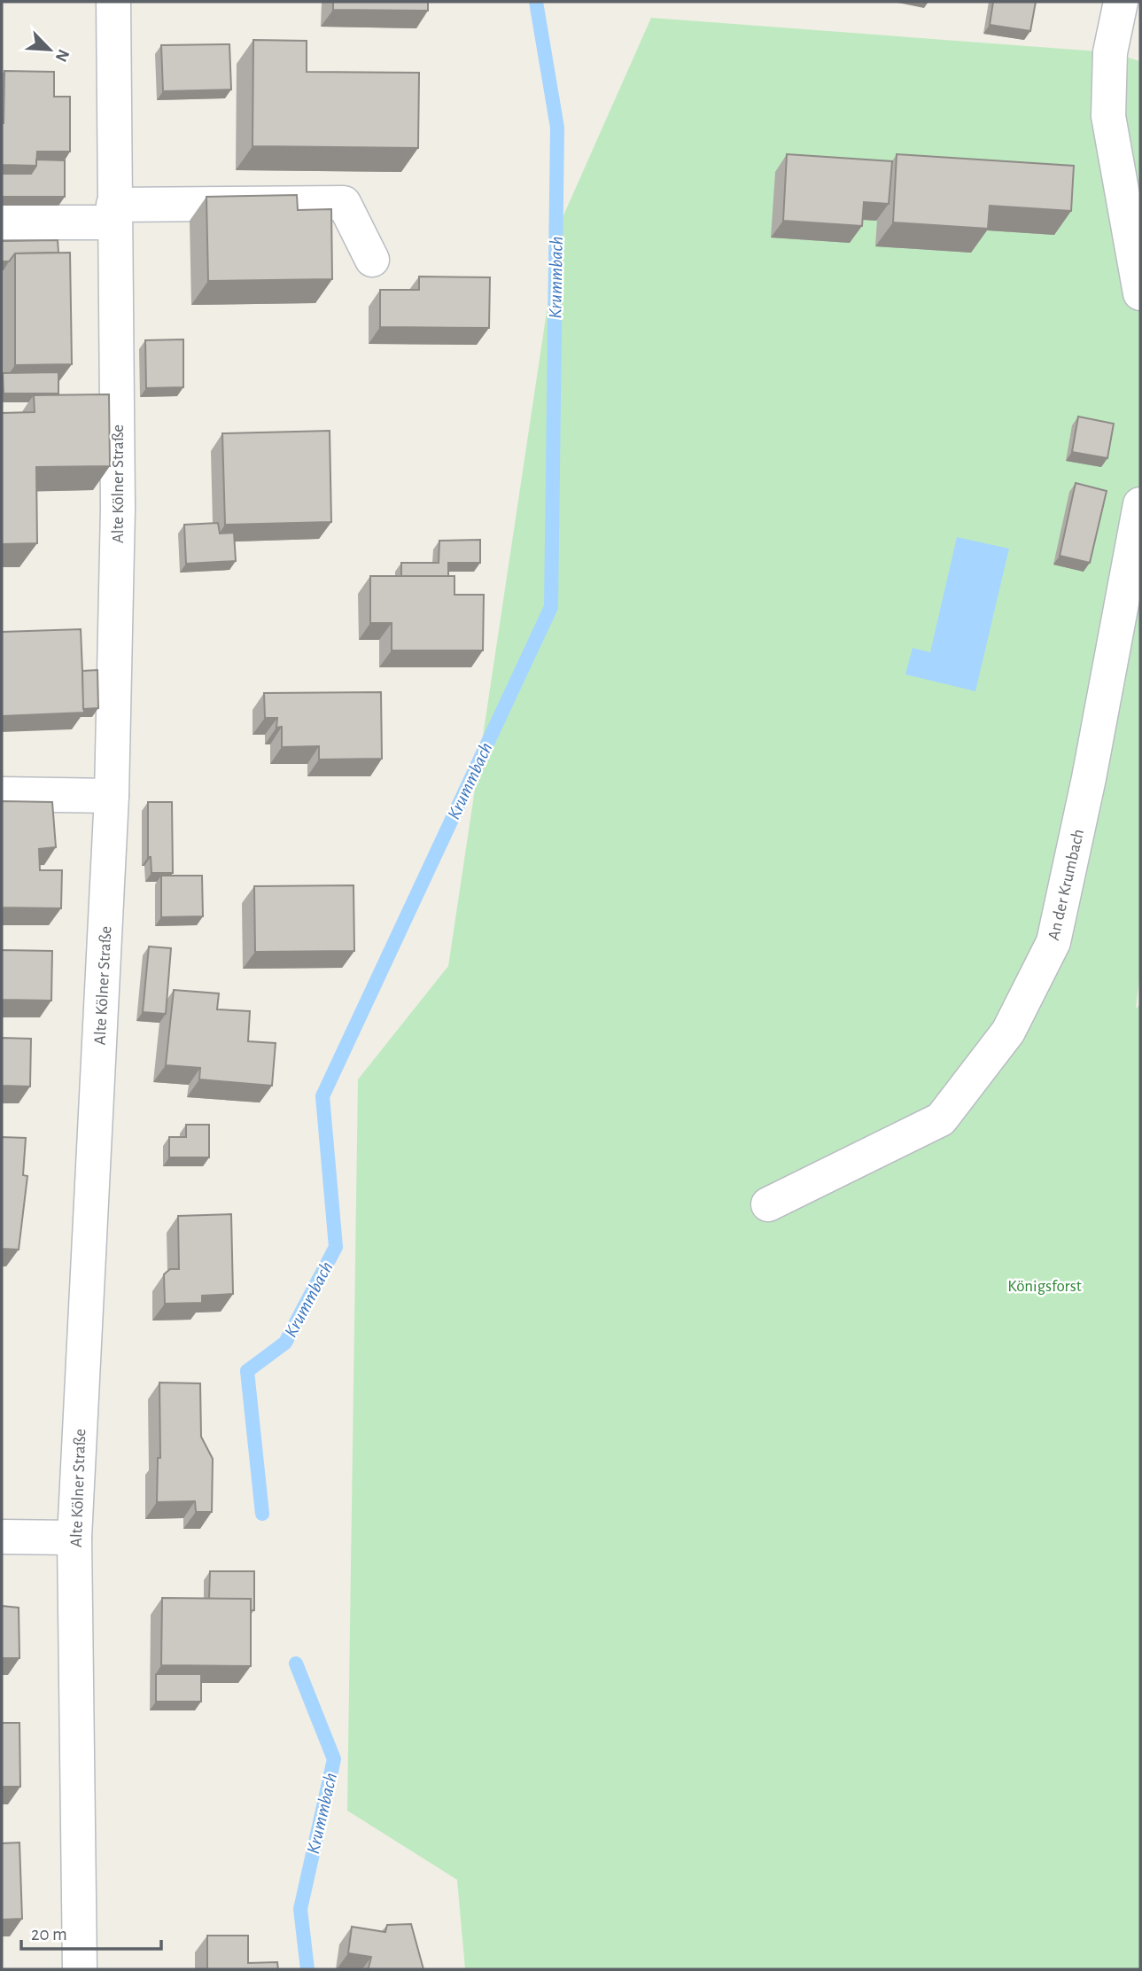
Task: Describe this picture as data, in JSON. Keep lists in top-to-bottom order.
{
  "streets": {
    "street": ["Alte Kölner Straße", "An der Krumbach"]
  },
  "water": ["Krummbach"],
  "parks": ["Königsforst"],
  "scale_bar": "20 m",
  "north": "bottom right"
}
